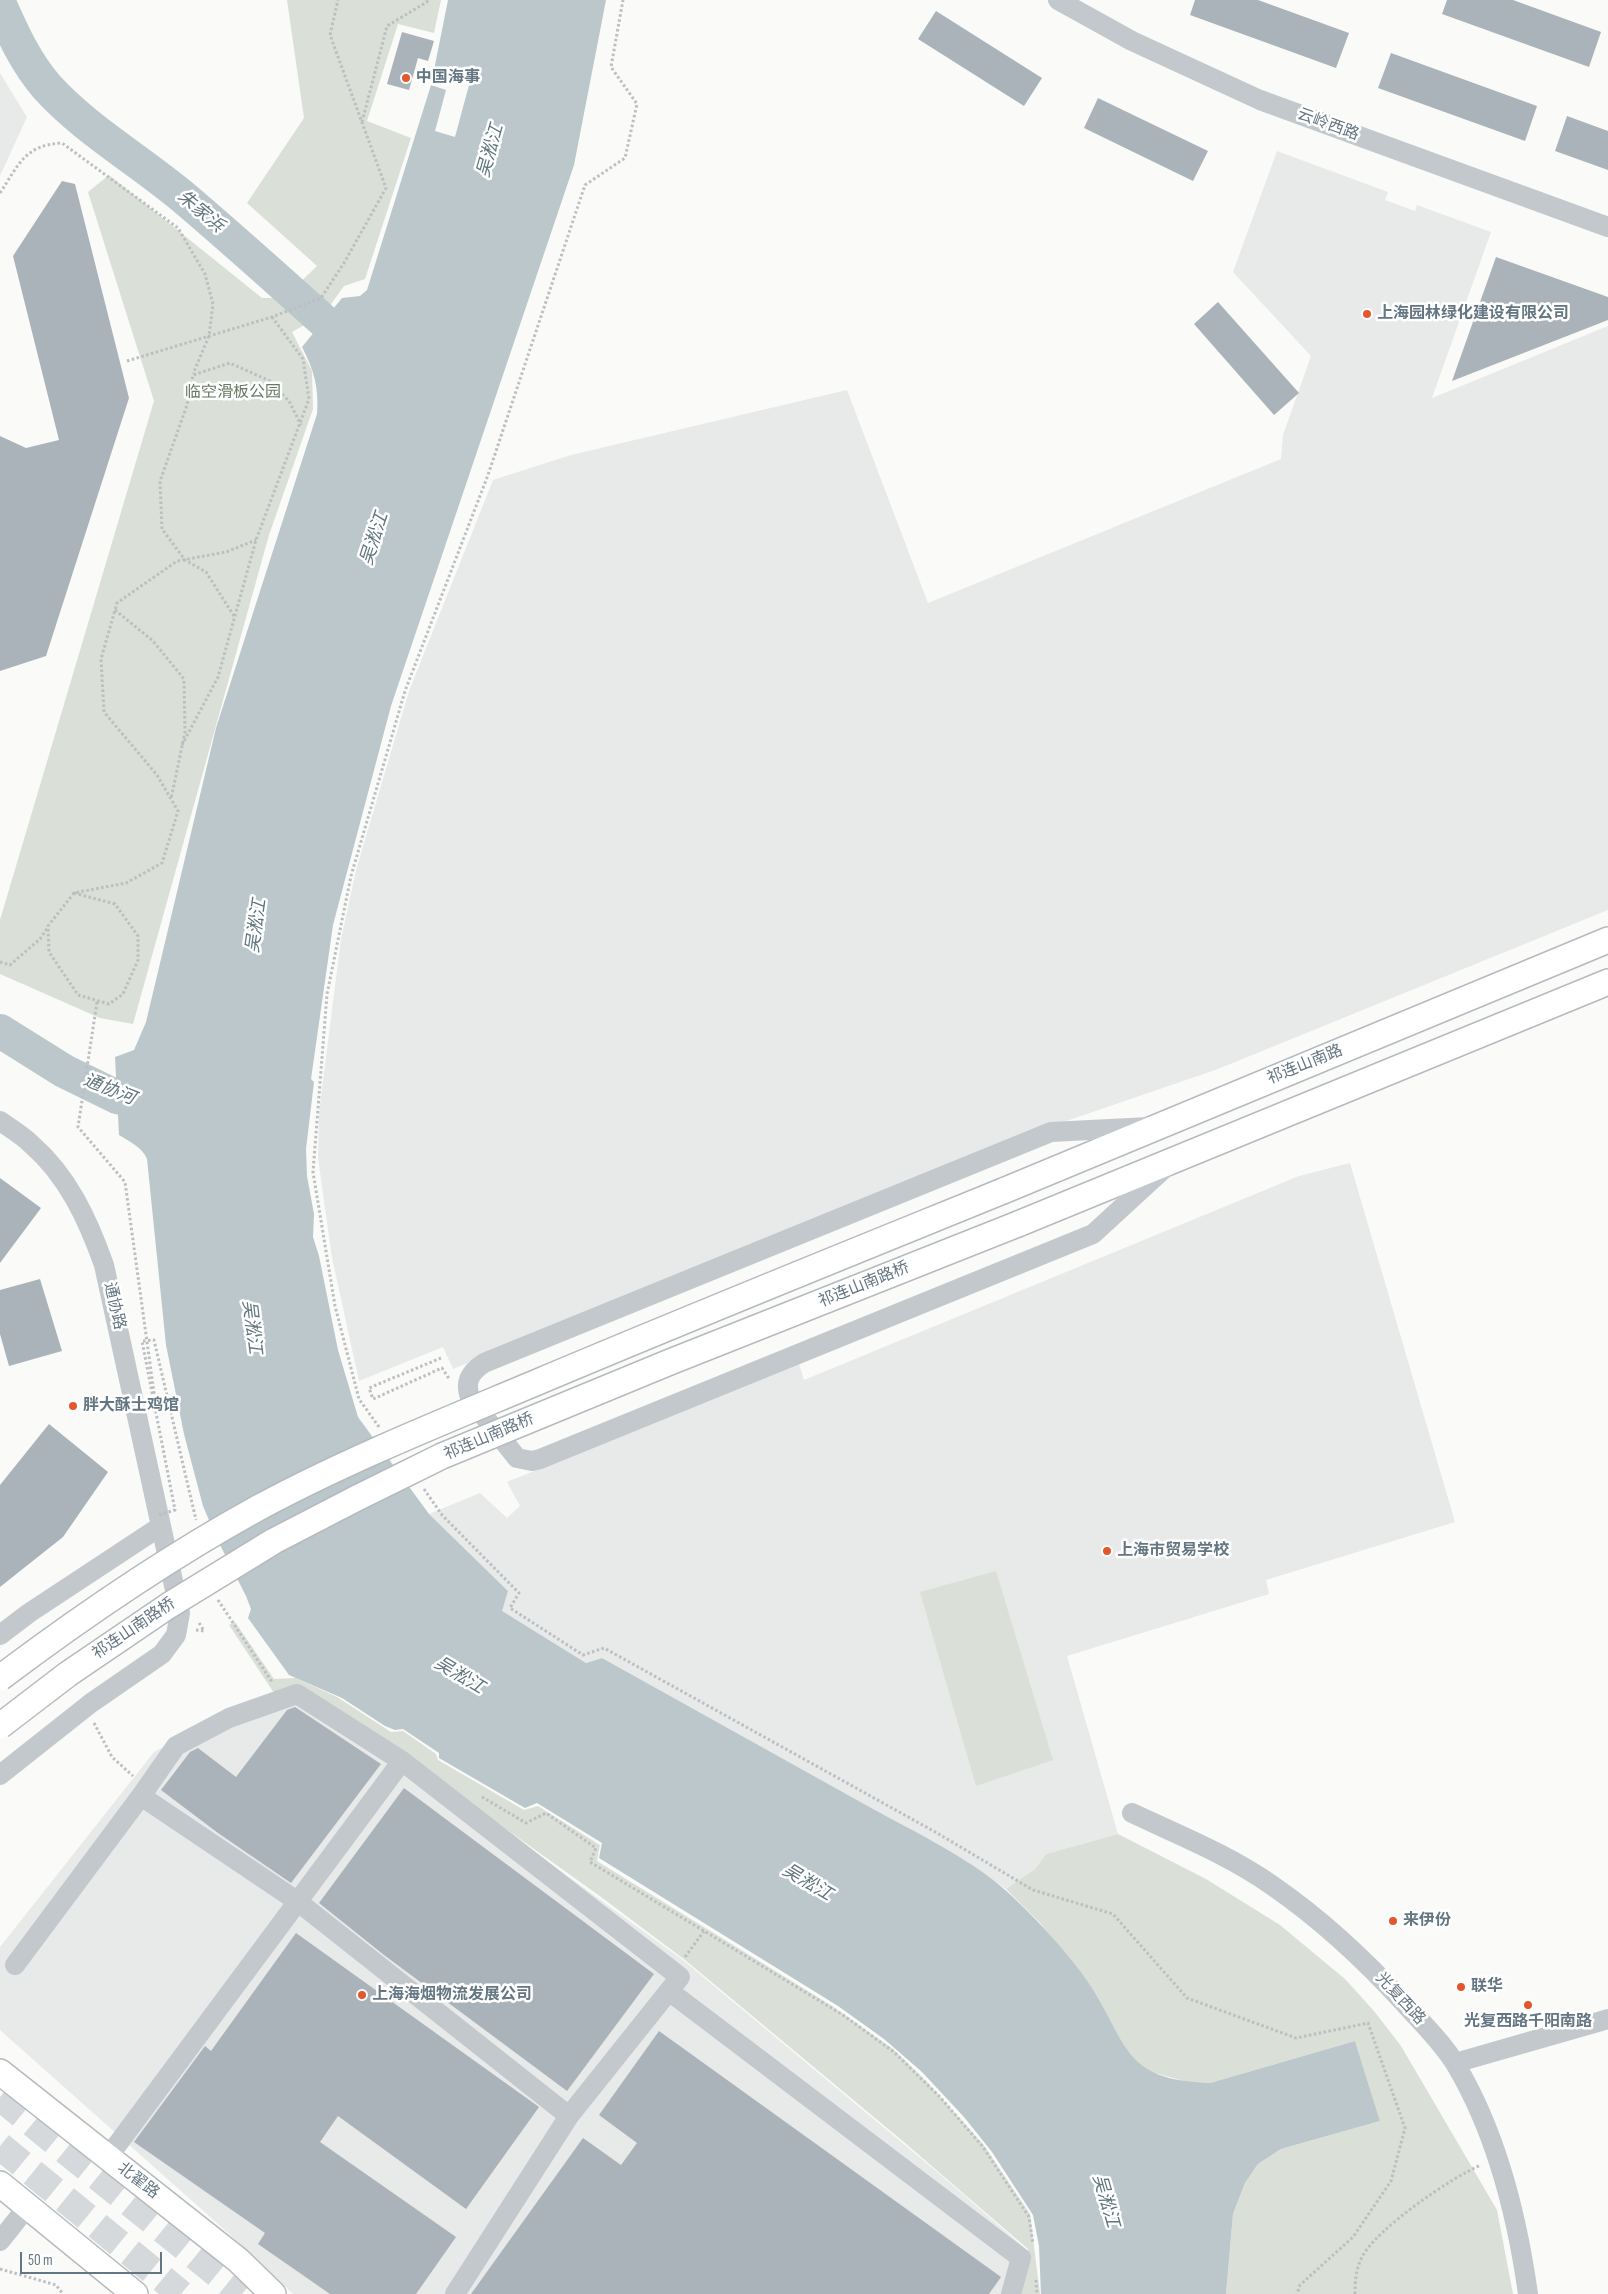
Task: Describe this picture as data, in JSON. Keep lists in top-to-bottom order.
{
  "streets": {
    "main road": ["祁连山南路", "祁连山南路桥", "北翟路"],
    "street": ["云岭西路", "通协路", "光复西路"]
  },
  "crossings": [
    ["祁连山南路", "祁连山南路桥"]
  ],
  "water": ["吴淞江", "朱家浜", "通协河"],
  "parks": ["临空滑板公园"],
  "places": [
    "中国海事",
    "上海园林绿化建设有限公司",
    "胖大酥士鸡馆",
    "上海市贸易学校",
    "来伊份",
    "联华",
    "上海海烟物流发展公司",
    "光复西路千阳南路"
  ],
  "scale_bar": "50 m"
}
